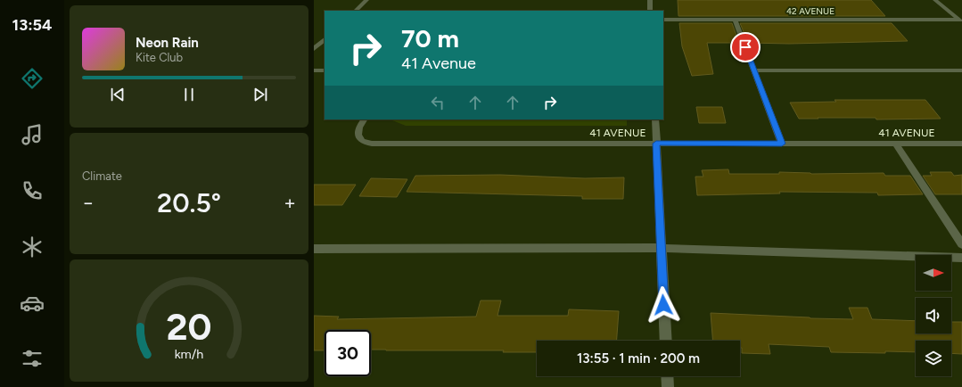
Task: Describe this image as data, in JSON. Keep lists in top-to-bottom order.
{
  "streets": {
    "street": ["42 AVENUE", "41 AVENUE"]
  },
  "north": "right",
  "page": {
    "tabs": "13:54",
    "turn": ["70 m", "41 Avenue"],
    "song": ["Neon Rain", "Kite Club"],
    "tile": "Climate",
    "heat": ["−", "20.5°", "+"],
    "limit": "30",
    "trip": "13:55 · 1 min · 200 m",
    "gauge": ["20", "km/h"]
  }
}
